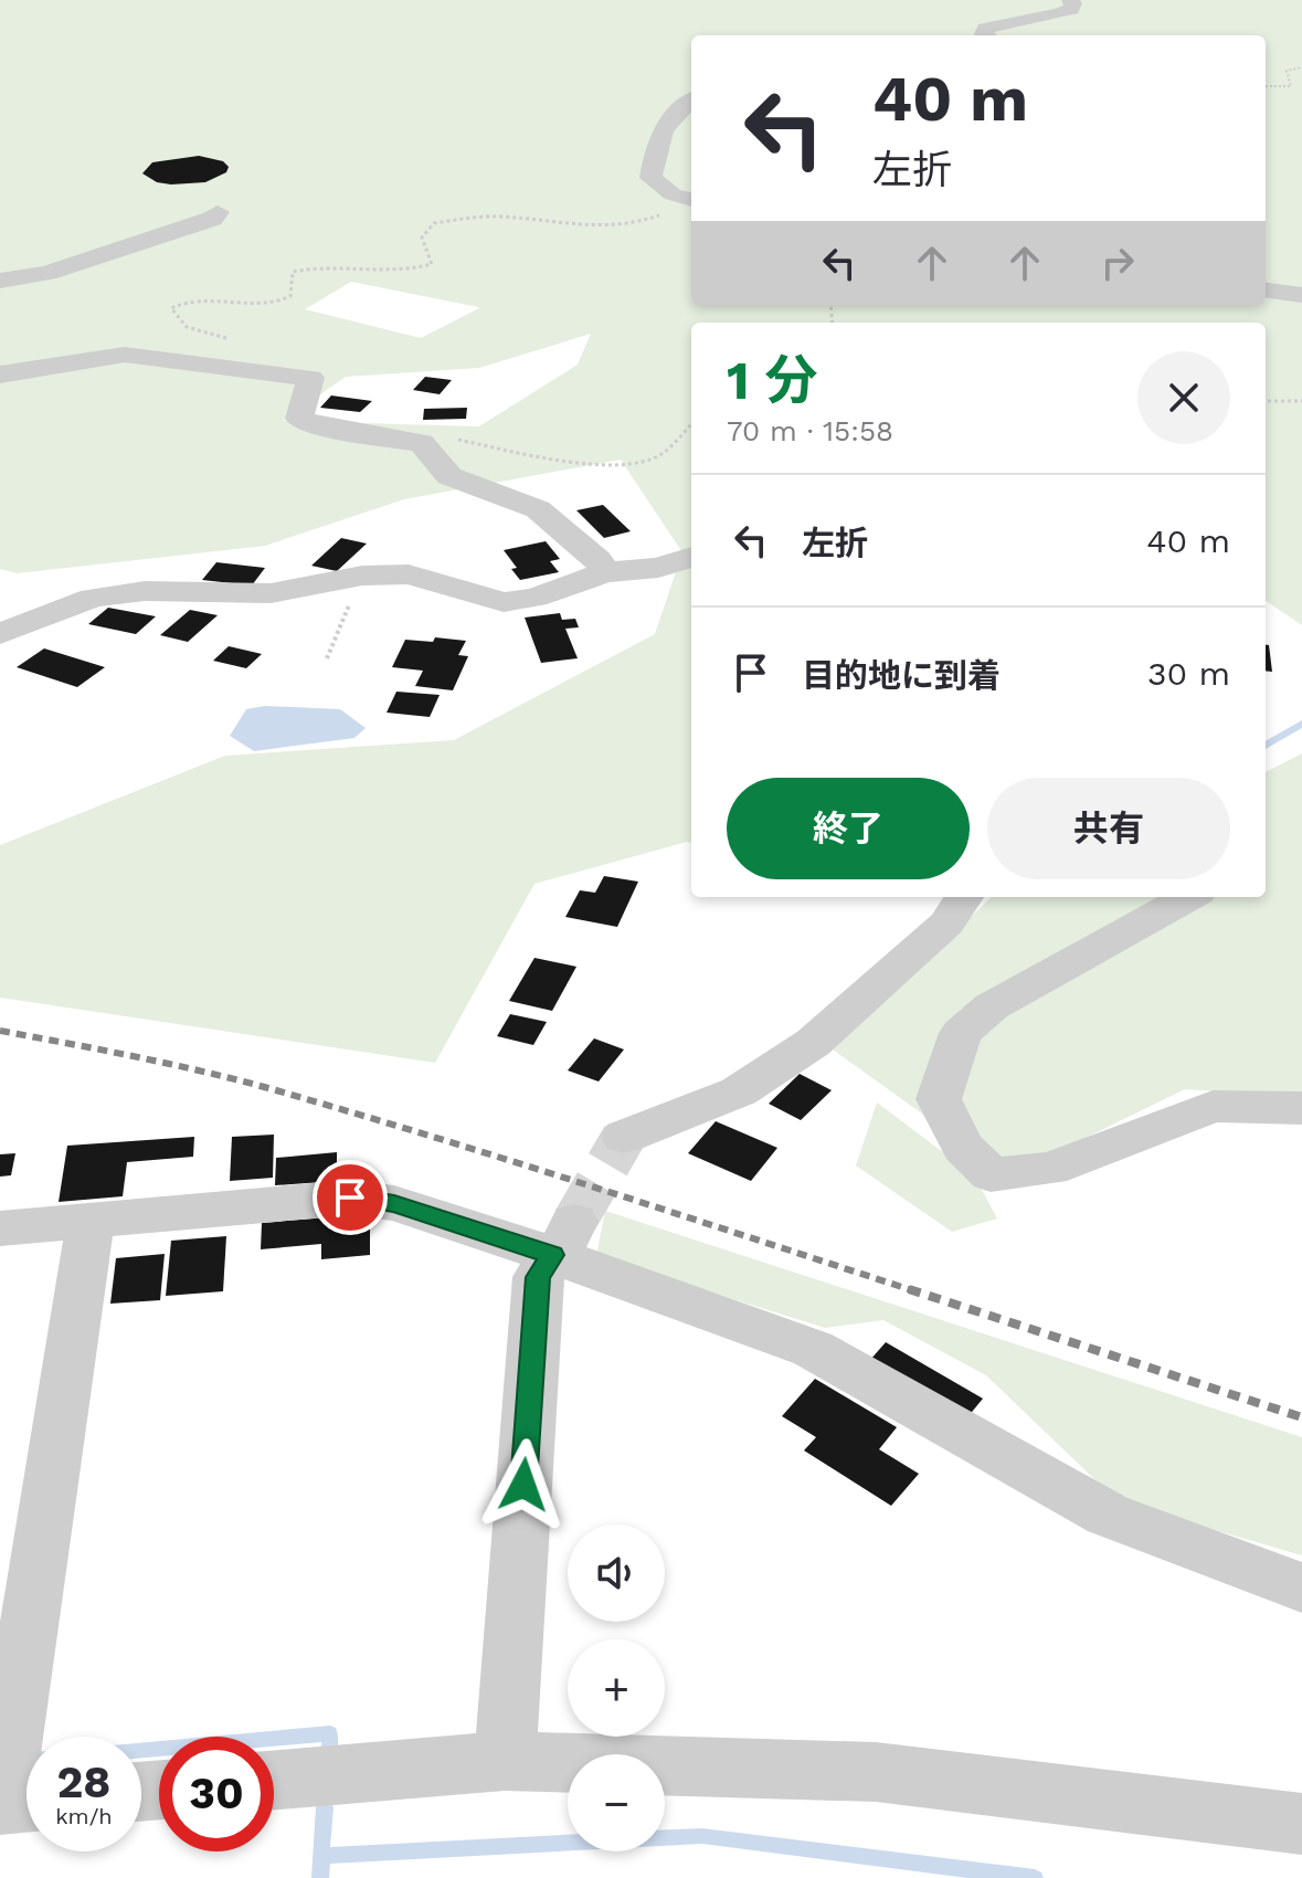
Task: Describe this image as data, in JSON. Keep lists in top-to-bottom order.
{
  "page": {
    "turn": ["40 m", "左折"],
    "heading": ["1 分", "70 m · 15:58"],
    "list": [
      {
        "name": "左折",
        "value": "40 m"
      },
      {
        "name": "目的地に到着",
        "value": "30 m"
      }
    ],
    "buttons": ["終了", "共有"],
    "map_buttons": ["+", "−"],
    "speed": "28 km/h",
    "limit": "30"
  }
}
